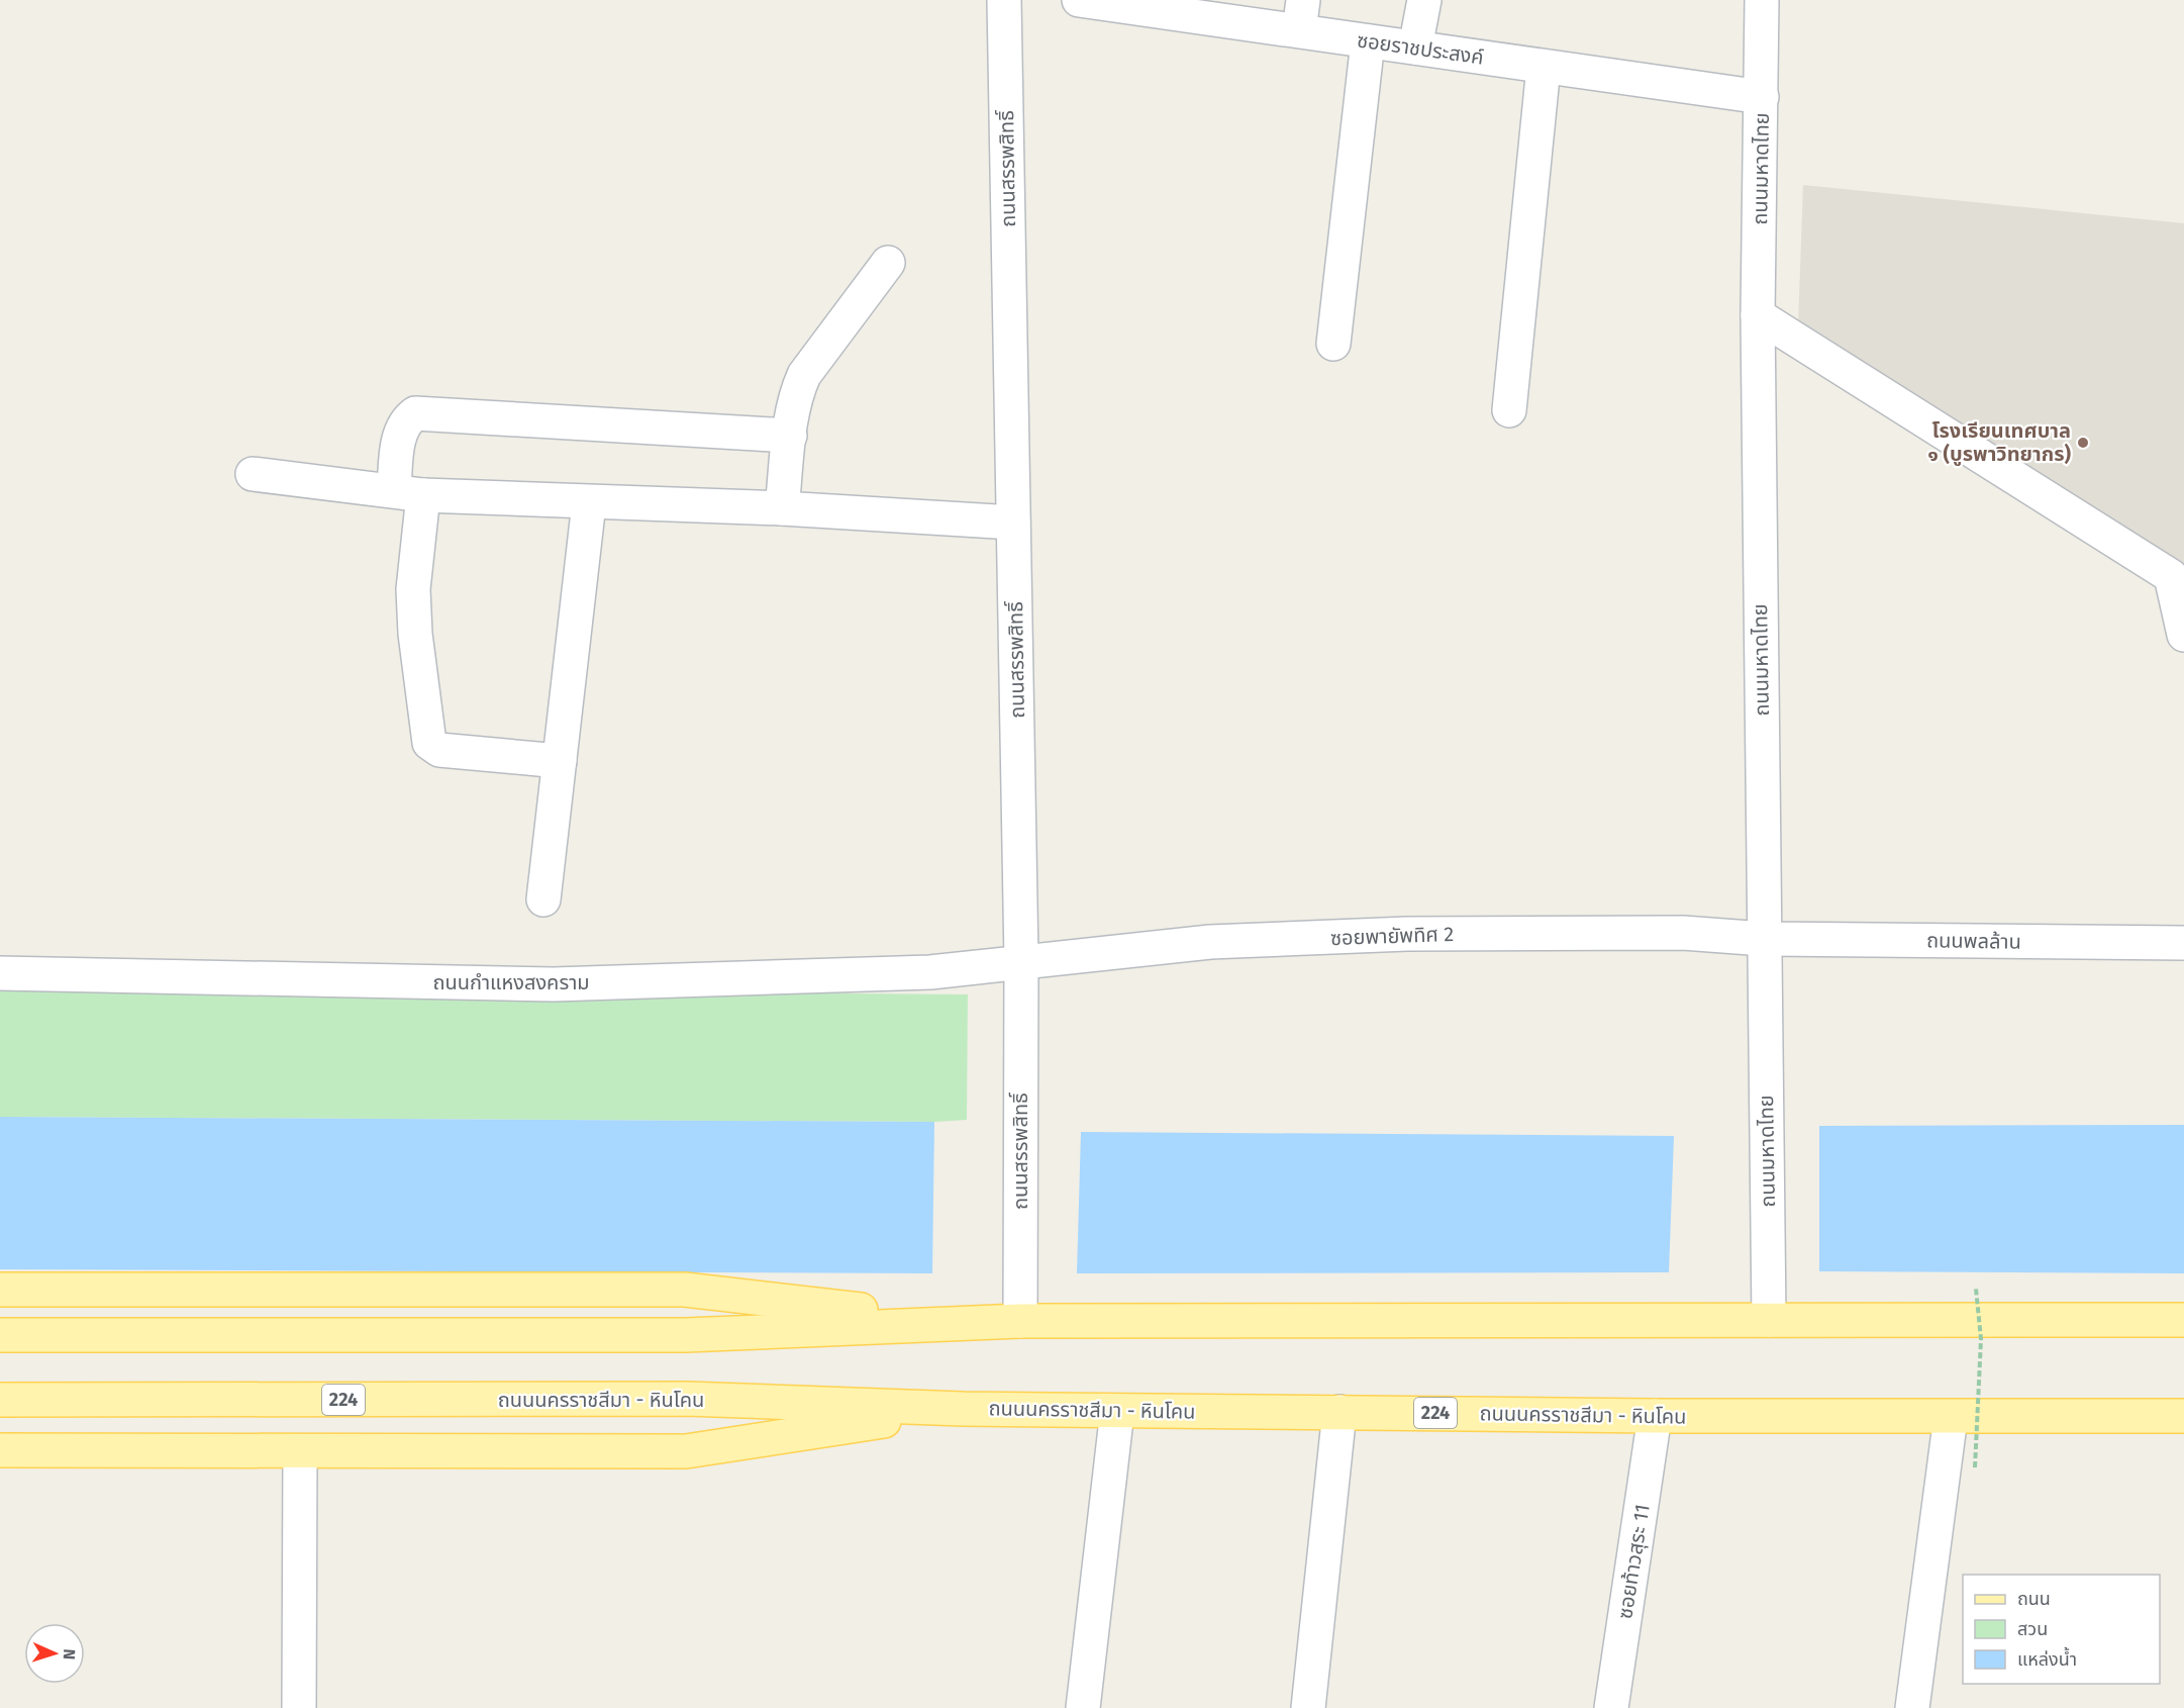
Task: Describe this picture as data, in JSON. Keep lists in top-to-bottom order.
{
  "streets": {
    "main road": ["224", "ถนนนครราชสีมา - หินโคน"],
    "street": [
      "ซอยราชประสงค์",
      "ถนนสรรพสิทธิ์",
      "ถนนมหาดไทย",
      "ซอยพายัพทิศ 2",
      "ถนนพลล้าน",
      "ถนนกำแหงสงคราม",
      "ซอยท้าวสุระ 11"
    ]
  },
  "crossings": [
    ["ซอยราชประสงค์", "ถนนมหาดไทย"],
    ["ถนนสรรพสิทธิ์", "ซอยพายัพทิศ 2"],
    ["ถนนสรรพสิทธิ์", "ถนนกำแหงสงคราม"],
    ["ถนนมหาดไทย", "ซอยพายัพทิศ 2"],
    ["ถนนมหาดไทย", "ถนนพลล้าน"],
    ["ซอยพายัพทิศ 2", "ถนนพลล้าน"],
    ["ซอยพายัพทิศ 2", "ถนนกำแหงสงคราม"],
    ["ถนนนครราชสีมา - หินโคน", "ซอยท้าวสุระ 11"]
  ],
  "places": ["โรงเรียนเทศบาล ๑ (บูรพาวิทยากร)"],
  "legend": ["ถนน", "สวน", "แหล่งน้ำ"],
  "north": "right"
}
